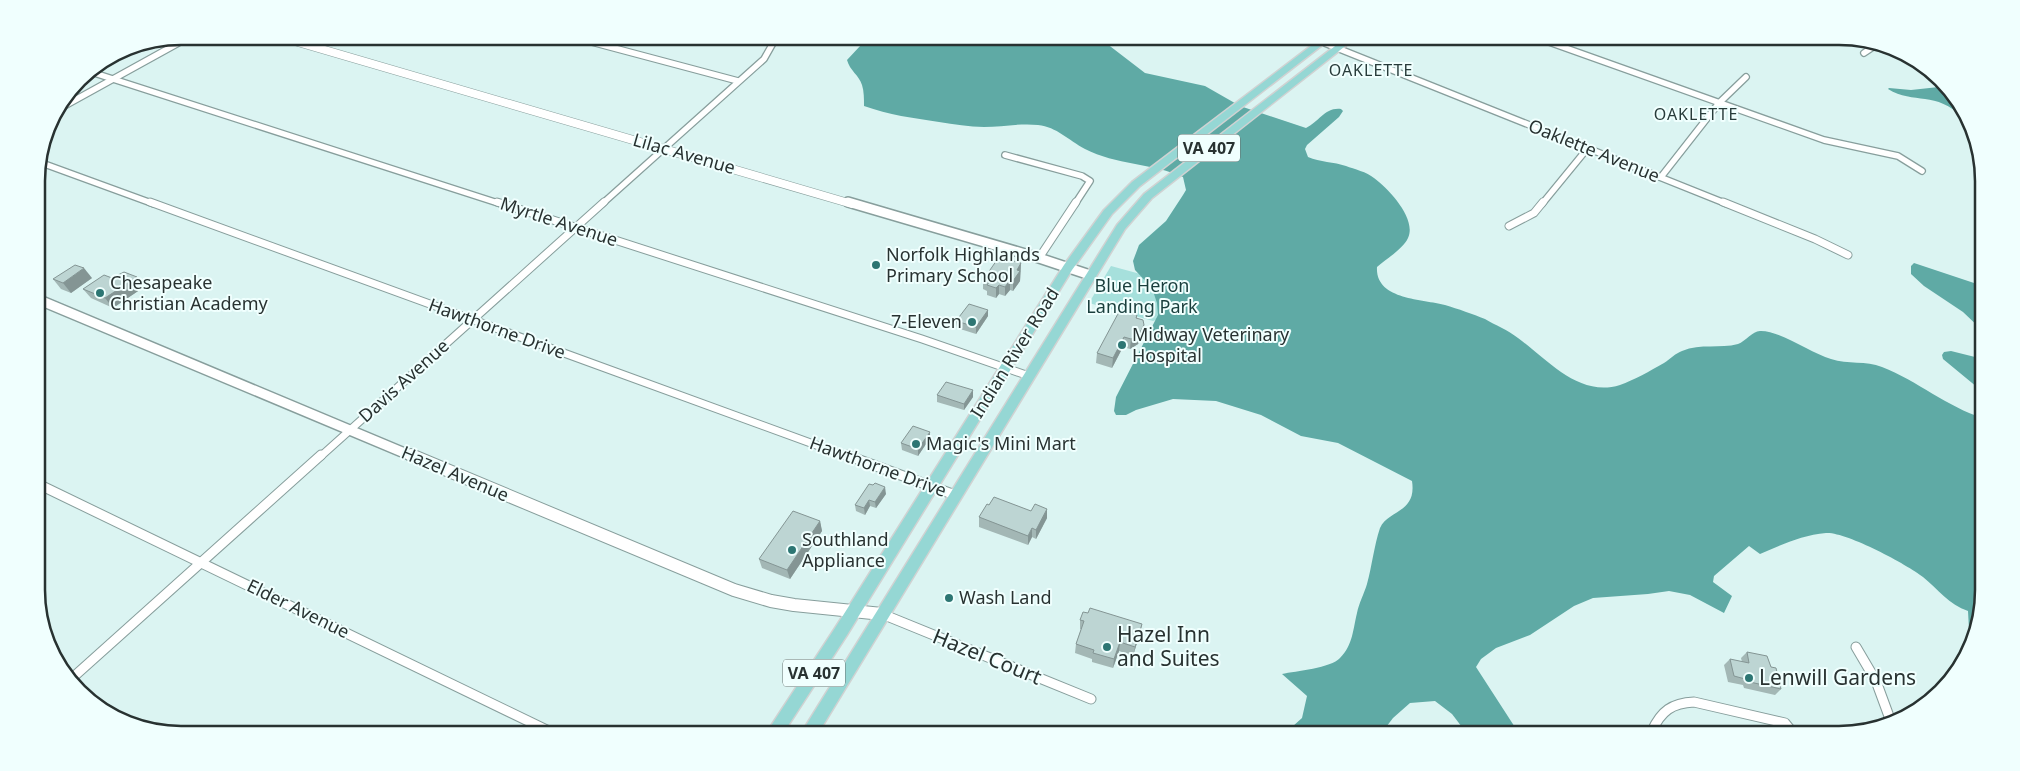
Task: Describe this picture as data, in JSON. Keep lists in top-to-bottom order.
{
  "streets": {
    "main road": ["VA 407", "Indian River Road"],
    "street": [
      "Oaklette Avenue",
      "Lilac Avenue",
      "Myrtle Avenue",
      "Hawthorne Drive",
      "Davis Avenue",
      "Hazel Avenue",
      "Elder Avenue",
      "Hazel Court"
    ]
  },
  "crossings": [
    ["Oaklette Avenue", "Indian River Road"],
    ["Lilac Avenue", "Indian River Road"],
    ["Lilac Avenue", "Davis Avenue"],
    ["Myrtle Avenue", "Indian River Road"],
    ["Myrtle Avenue", "Davis Avenue"],
    ["Hawthorne Drive", "Indian River Road"],
    ["Hawthorne Drive", "Davis Avenue"],
    ["Indian River Road", "Hazel Avenue"],
    ["Indian River Road", "Hazel Court"],
    ["Davis Avenue", "Hazel Avenue"],
    ["Davis Avenue", "Elder Avenue"],
    ["Hazel Avenue", "Hazel Court"]
  ],
  "districts": ["OAKLETTE", "OAKLETTE"],
  "parks": ["Blue Heron Landing Park"],
  "places": [
    "Norfolk Highlands Primary School",
    "Chesapeake Christian Academy",
    "7-Eleven",
    "Midway Veterinary Hospital",
    "Magic's Mini Mart",
    "Southland Appliance",
    "Wash Land",
    "Hazel Inn and Suites",
    "Lenwill Gardens"
  ]
}
